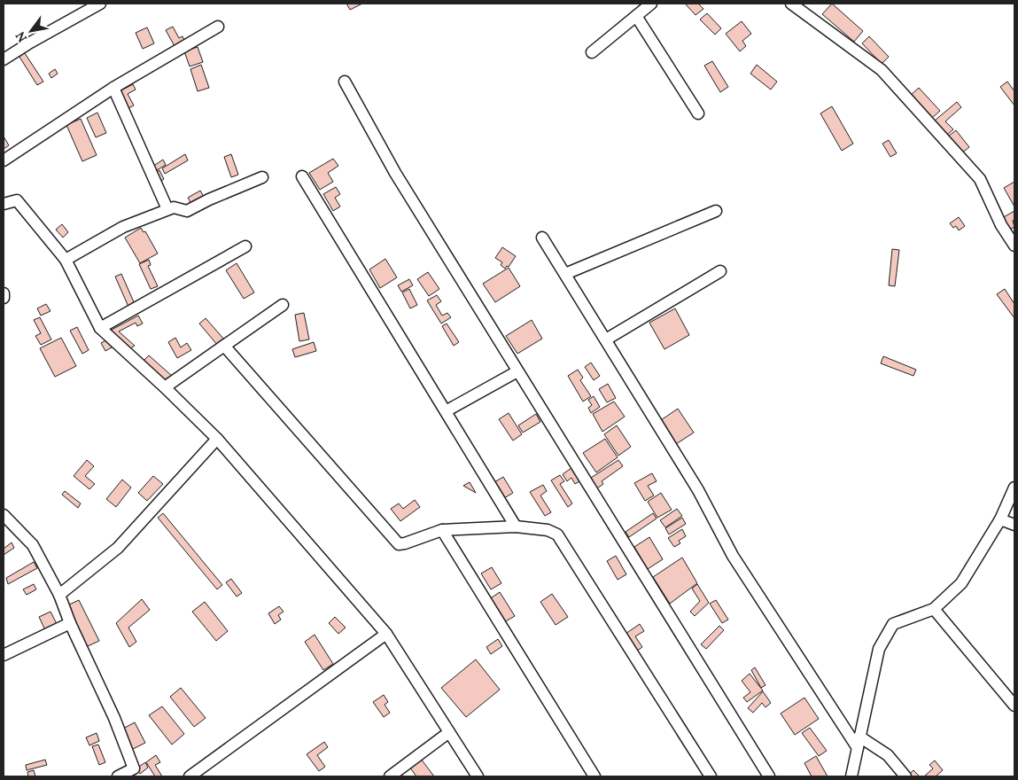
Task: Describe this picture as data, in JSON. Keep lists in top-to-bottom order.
{
  "north": "bottom left"
}
